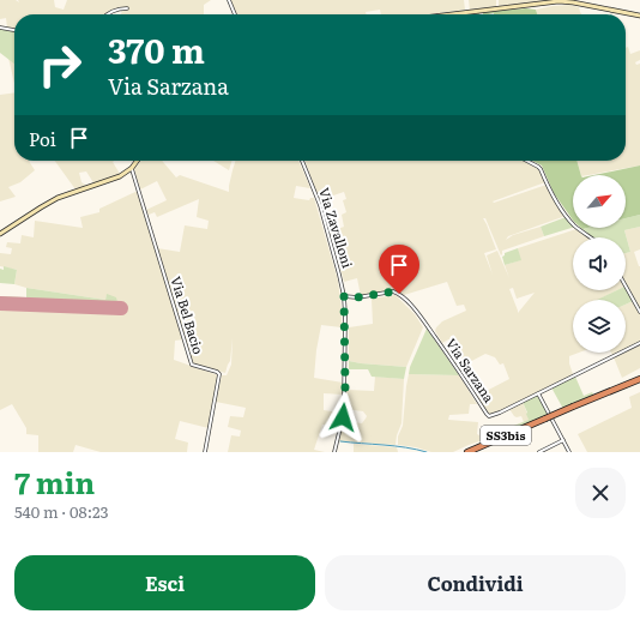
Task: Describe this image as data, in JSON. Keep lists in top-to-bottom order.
{
  "streets": {
    "highway": ["SS3bis"],
    "street": ["Via Zavalloni", "Via Bel Bacio", "Via Sarzana"]
  },
  "crossings": [
    ["Via Zavalloni", "Via Sarzana"]
  ],
  "north": "top right",
  "page": {
    "turn": ["370 m", "Via Sarzana"],
    "then": "Poi",
    "heading": ["7 min", "540 m · 08:23"],
    "buttons": ["Esci", "Condividi"]
  }
}
